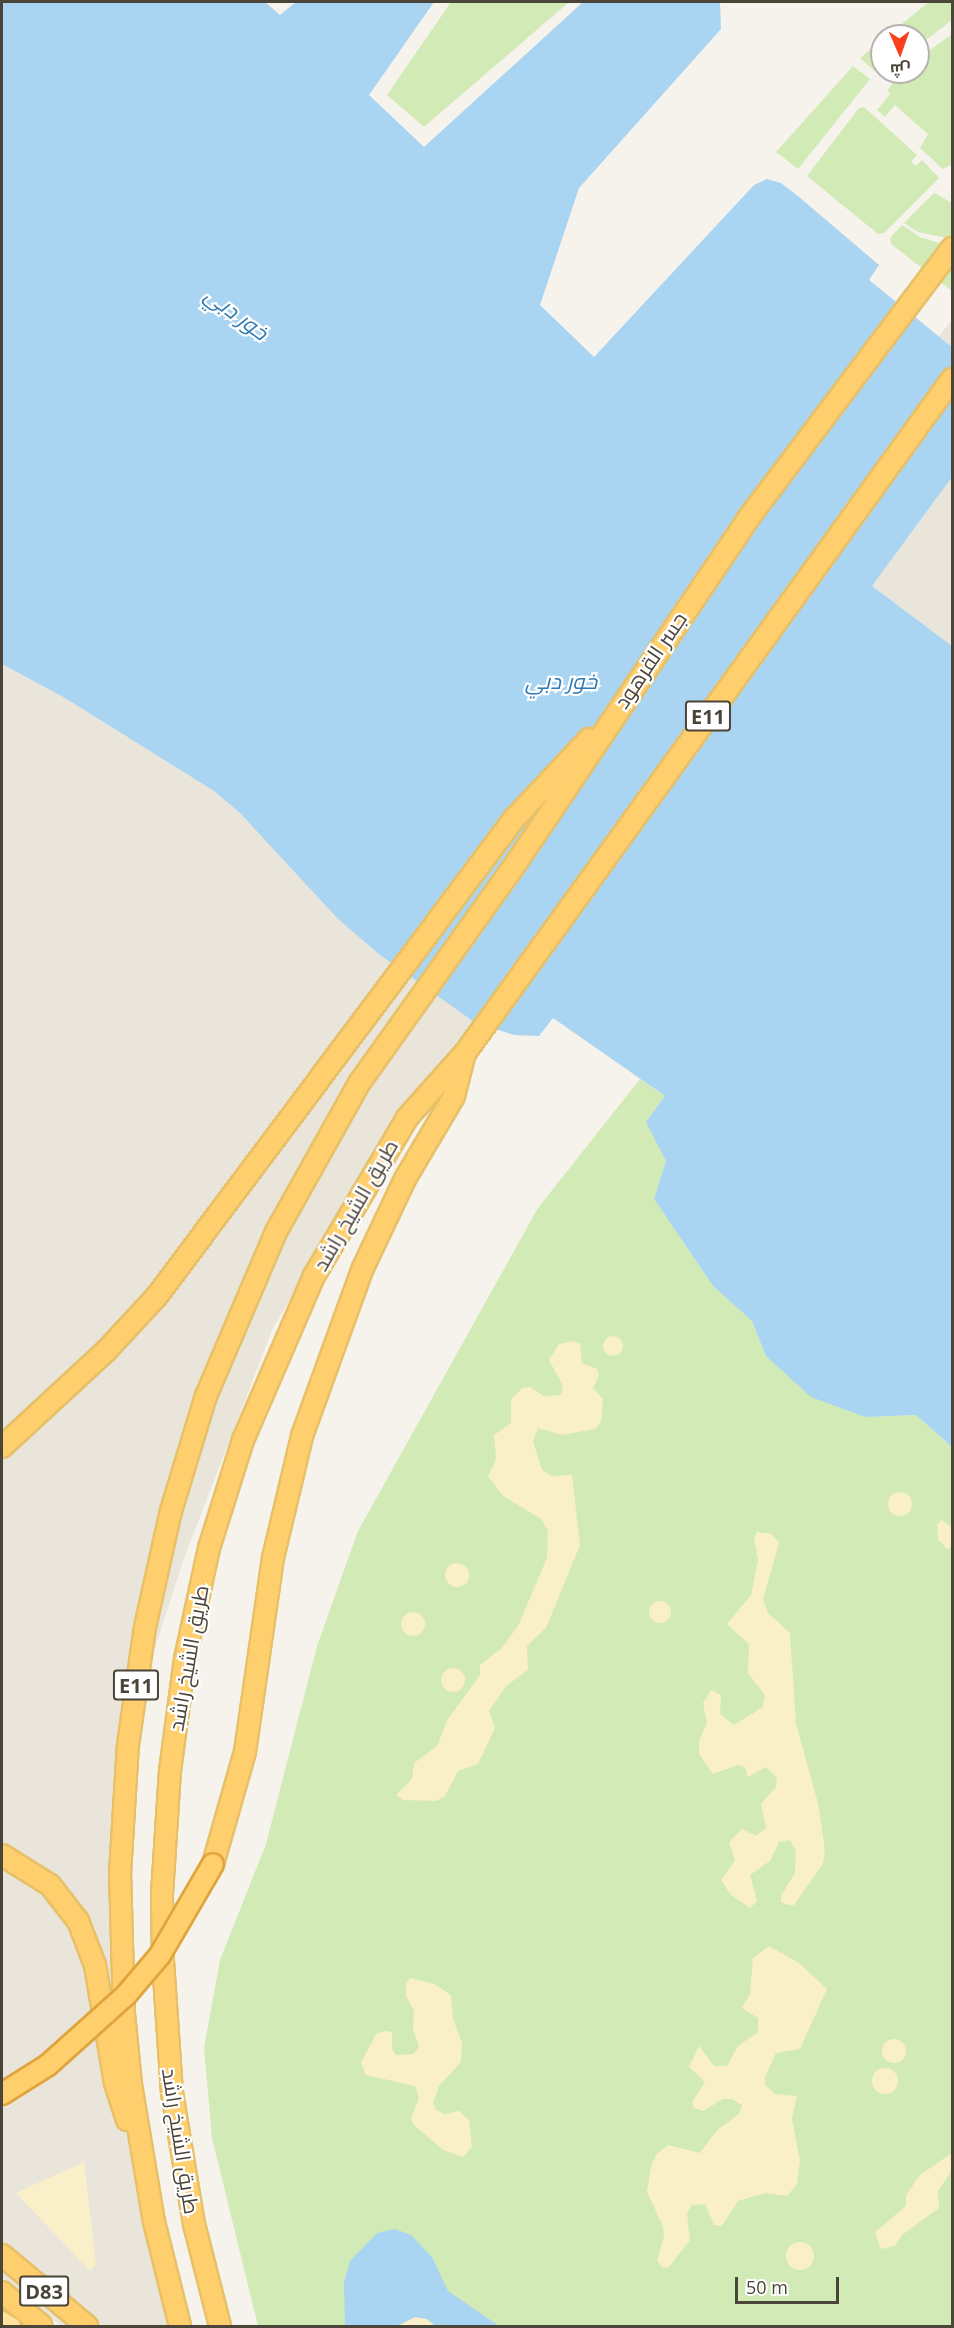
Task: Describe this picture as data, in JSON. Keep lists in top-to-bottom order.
{
  "streets": {
    "highway": [
      "جسر القرهود",
      "E11",
      "طريق الشيخ راشد",
      "D83"
    ]
  },
  "crossings": [
    ["جسر القرهود", "طريق الشيخ راشد"],
    ["E11", "طريق الشيخ راشد"]
  ],
  "water": ["خور دبي"],
  "scale_bar": "50 m",
  "north": "bottom"
}
